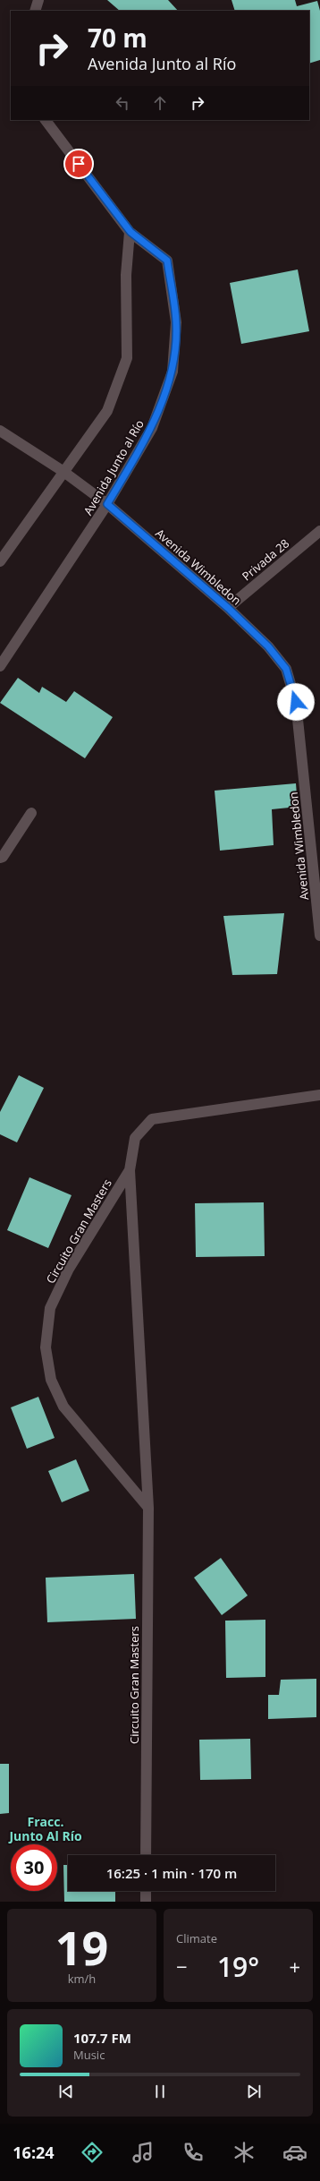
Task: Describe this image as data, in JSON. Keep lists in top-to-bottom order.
{
  "streets": {
    "street": [
      "Avenida Junto al Río",
      "Privada 28",
      "Avenida Wimbledon",
      "Circuito Gran Masters"
    ]
  },
  "crossings": [
    ["Avenida Junto al Río", "Avenida Wimbledon"],
    ["Privada 28", "Avenida Wimbledon"]
  ],
  "districts": ["Fracc. Junto Al Río"],
  "page": {
    "turn": ["70 m", "Avenida Junto al Río"],
    "limit": "30",
    "trip": "16:25 · 1 min · 170 m",
    "tile": [
      ["19", "km/h"],
      "Climate"
    ],
    "heat": ["−", "19°", "+"],
    "song": ["107.7 FM", "Music"],
    "tabs": "16:24"
  }
}
